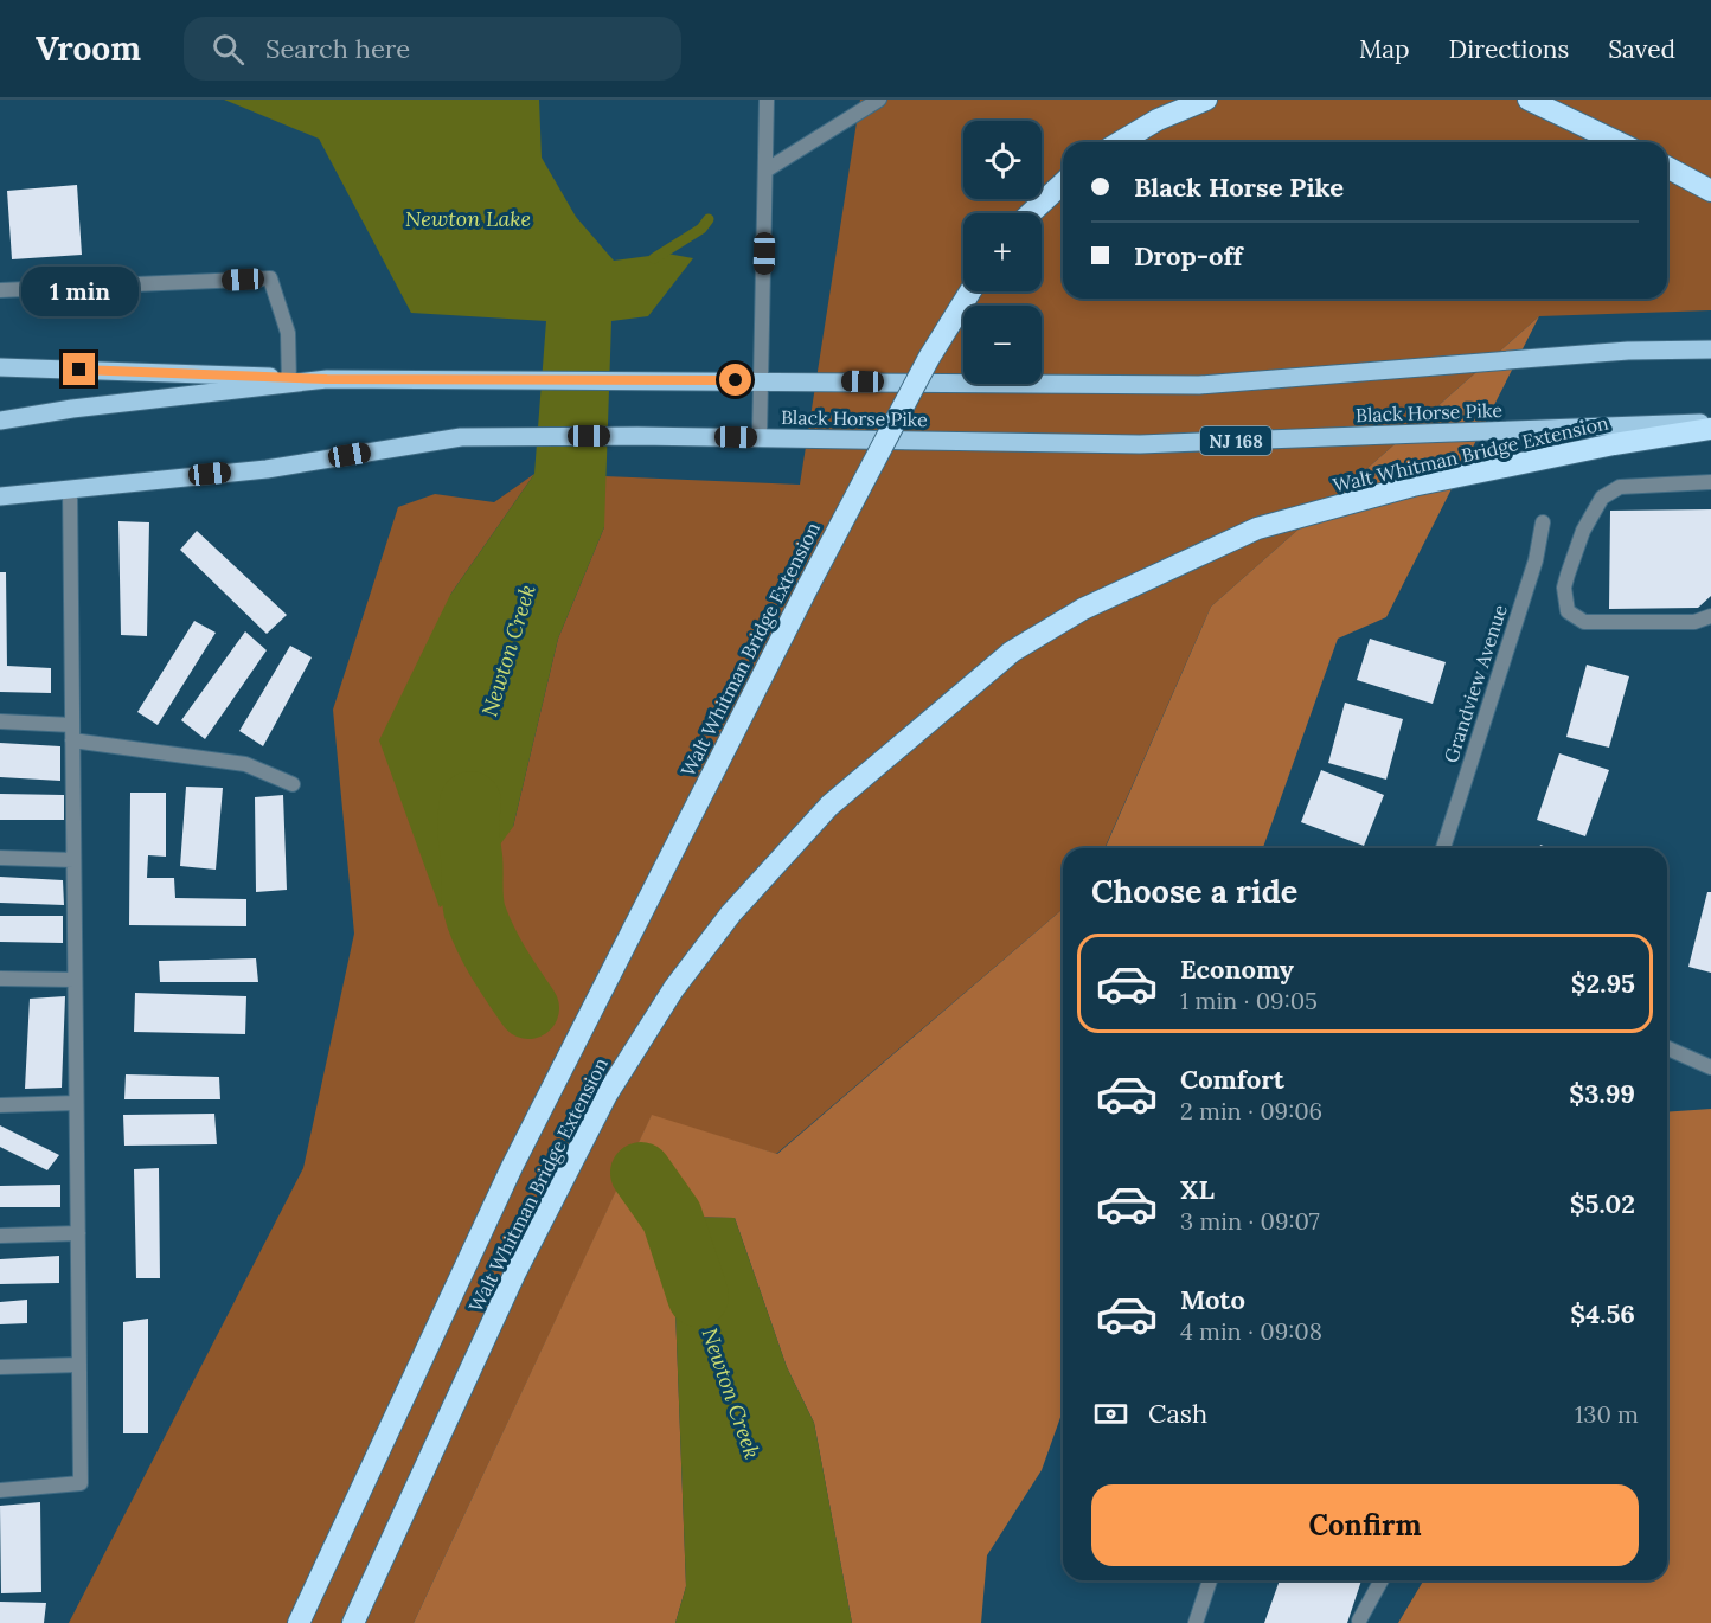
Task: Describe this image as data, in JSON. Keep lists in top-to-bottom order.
{
  "streets": {
    "highway": ["Walt Whitman Bridge Extension"],
    "main road": ["Black Horse Pike", "NJ 168"],
    "street": ["Grandview Avenue"]
  },
  "water": ["Newton Lake", "Newton Creek"],
  "page": {
    "header": "Vroom",
    "search": "Search here",
    "nav": ["Map", "Directions", "Saved"],
    "map_buttons": ["+", "−"],
    "banner": ["Black Horse Pike", "Drop-off"],
    "bubble": "1 min",
    "heading": "Choose a ride",
    "list": [
      {
        "name": "Economy",
        "note": "1 min · 09:05",
        "value": "$2.95"
      },
      {
        "name": "Comfort",
        "note": "2 min · 09:06",
        "value": "$3.99"
      },
      {
        "name": "XL",
        "note": "3 min · 09:07",
        "value": "$5.02"
      },
      {
        "name": "Moto",
        "note": "4 min · 09:08",
        "value": "$4.56"
      }
    ],
    "pay": ["Cash", "130 m"],
    "buttons": "Confirm"
  }
}
